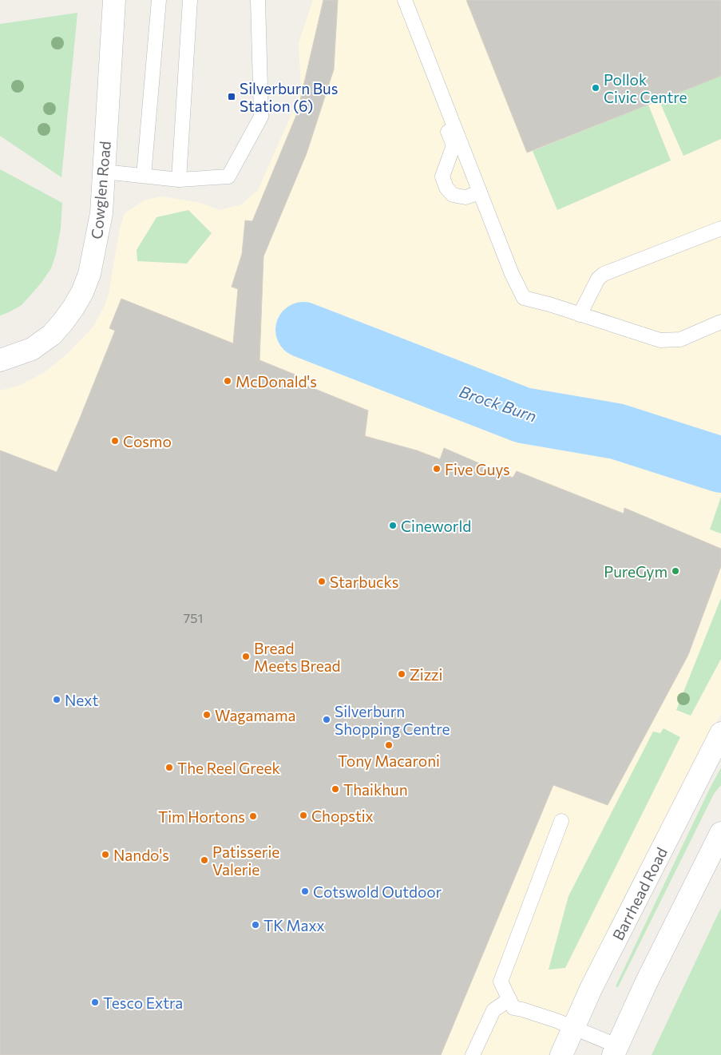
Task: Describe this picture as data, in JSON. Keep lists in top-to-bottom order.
{
  "streets": {
    "main road": ["Cowglen Road", "Barrhead Road"]
  },
  "water": ["Brock Burn"],
  "places": {
    "other": [
      "Pollok Civic Centre",
      "McDonald's",
      "Cosmo",
      "Five Guys",
      "Cineworld",
      "PureGym",
      "Starbucks",
      "Bread Meets Bread",
      "Zizzi",
      "Next",
      "Wagamama",
      "Silverburn Shopping Centre",
      "Tony Macaroni",
      "The Reel Greek",
      "Thaikhun",
      "Chopstix",
      "Tim Hortons",
      "Nando's",
      "Patisserie Valerie",
      "Cotswold Outdoor",
      "TK Maxx",
      "Tesco Extra"
    ],
    "transit": ["Silverburn Bus Station (6)"]
  },
  "house_numbers": ["751"]
}
